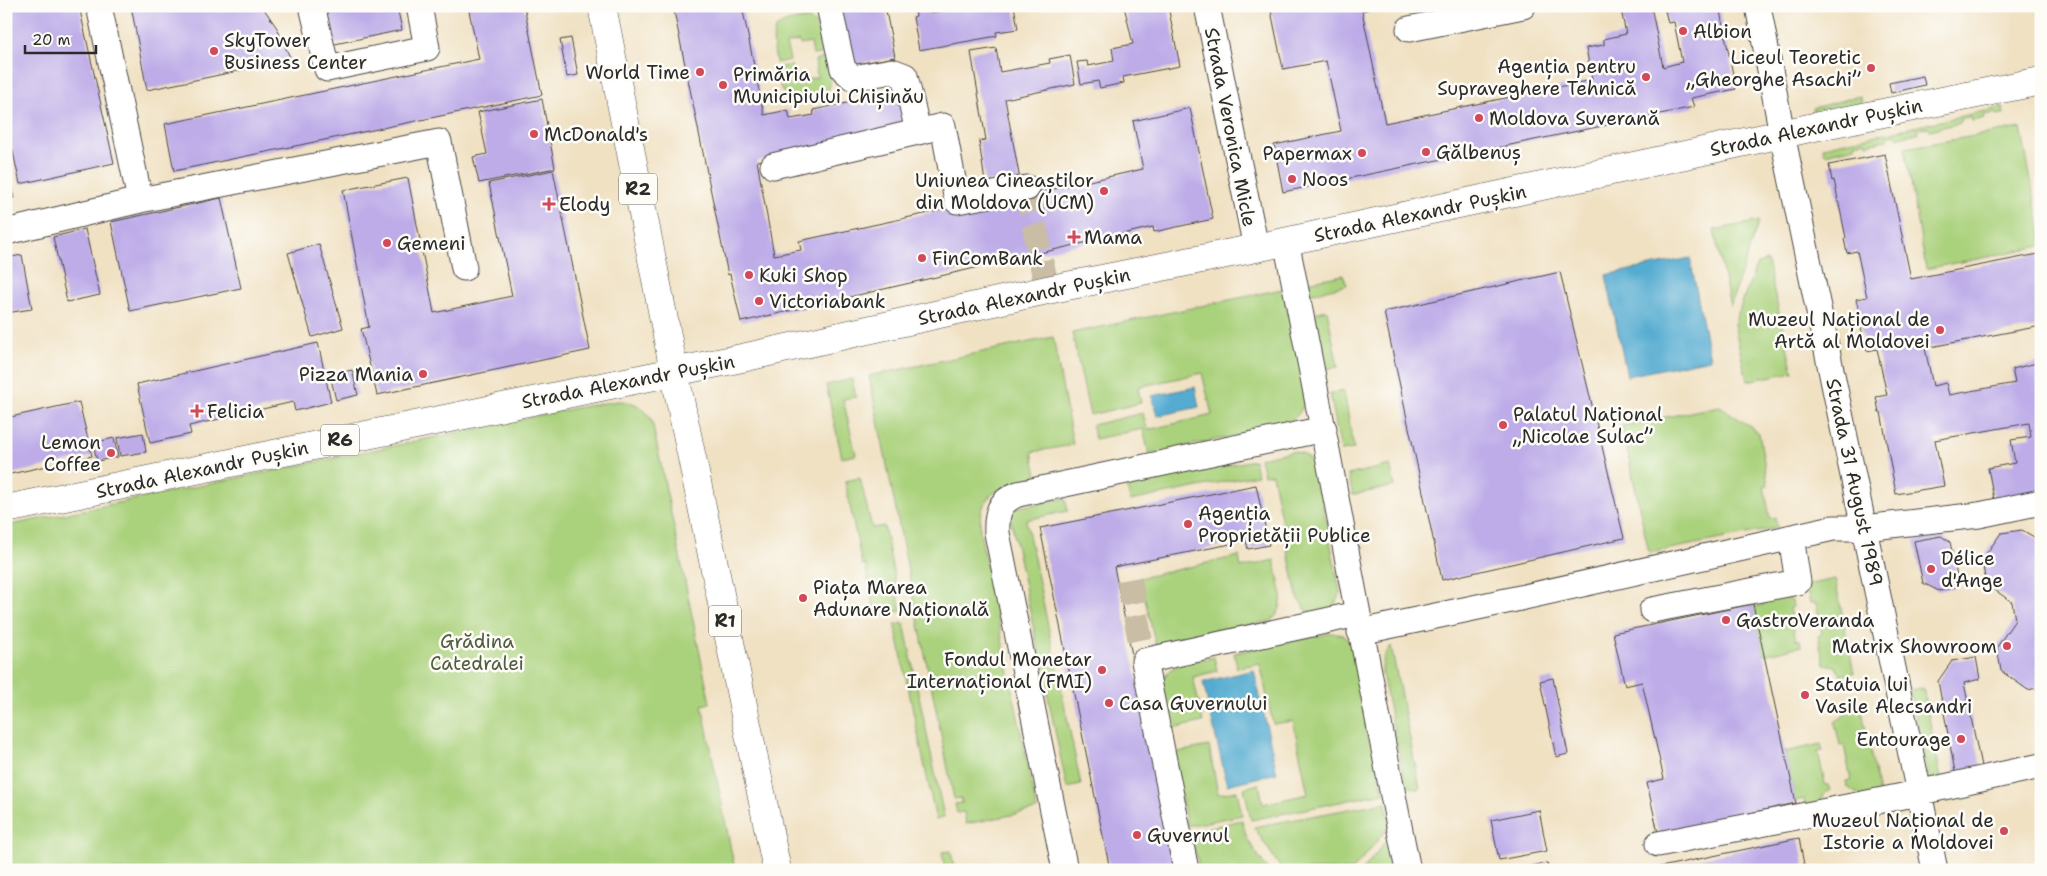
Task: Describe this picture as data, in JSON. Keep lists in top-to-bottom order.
{
  "streets": {
    "main road": [
      "Strada Alexandr Pușkin",
      "R2",
      "R6",
      "R1"
    ],
    "street": ["Strada Veronica Micle", "Strada 31 August 1989"]
  },
  "crossings": [
    ["Strada Veronica Micle", "Strada Alexandr Pușkin"],
    ["Strada Alexandr Pușkin", "R2"],
    ["Strada Alexandr Pușkin", "Strada 31 August 1989"],
    ["Strada Alexandr Pușkin", "R1"],
    ["R2", "R1"]
  ],
  "parks": ["Grădina Catedralei"],
  "places": {
    "other": [
      "Albion",
      "SkyTower Business Center",
      "Liceul Teoretic „Gheorghe Asachi”",
      "World Time",
      "Agenția pentru Supraveghere Tehnică",
      "Primăria Municipiului Chișinău",
      "Moldova Suverană",
      "McDonald's",
      "Gălbenuș",
      "Papermax",
      "Noos",
      "Uniunea Cineaștilor din Moldova (UCM)",
      "Gemeni",
      "FinComBank",
      "Kuki Shop",
      "Victoriabank",
      "Muzeul Național de Artă al Moldovei",
      "Pizza Mania",
      "Palatul Național „Nicolae Sulac”",
      "Lemon Coffee",
      "Agenția Proprietății Publice",
      "Délice d'Ange",
      "Piața Marea Adunare Națională",
      "GastroVeranda",
      "Matrix Showroom",
      "Fondul Monetar Internațional (FMI)",
      "Statuia lui Vasile Alecsandri",
      "Casa Guvernului",
      "Entourage",
      "Muzeul Național de Istorie a Moldovei",
      "Guvernul"
    ],
    "health": ["Elody", "Mama", "Felicia"]
  },
  "scale_bar": "20 m"
}
